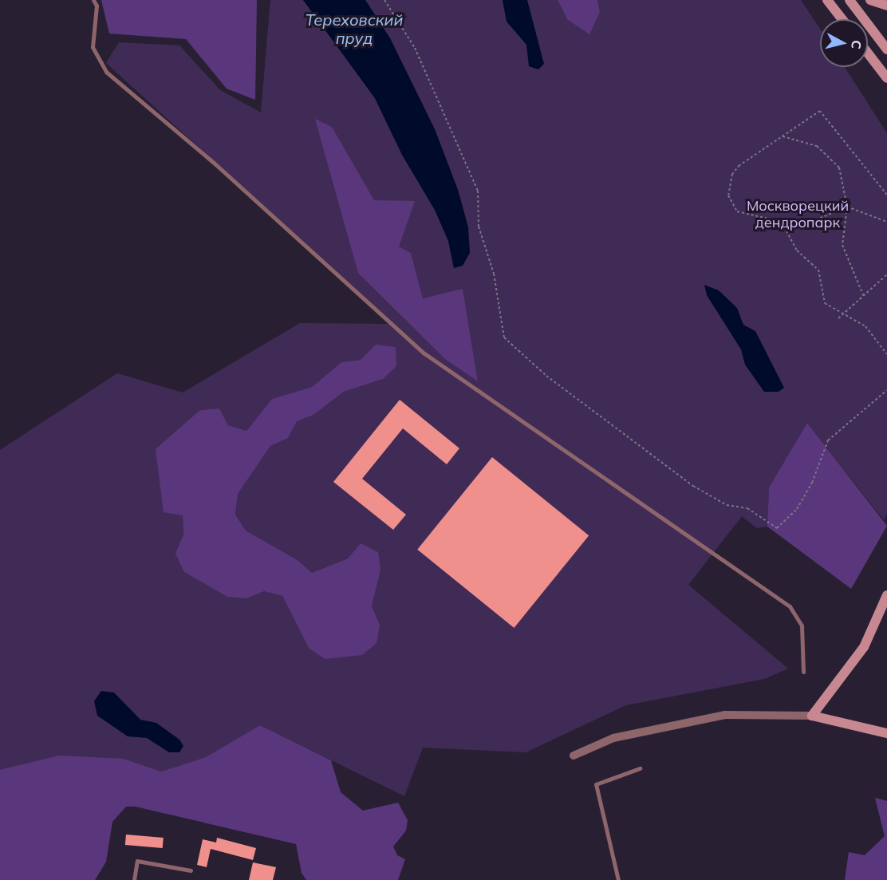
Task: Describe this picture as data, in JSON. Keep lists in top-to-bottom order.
{
  "water": ["Тереховский пруд"],
  "parks": ["Москворецкий дендропарк"],
  "north": "right"
}
